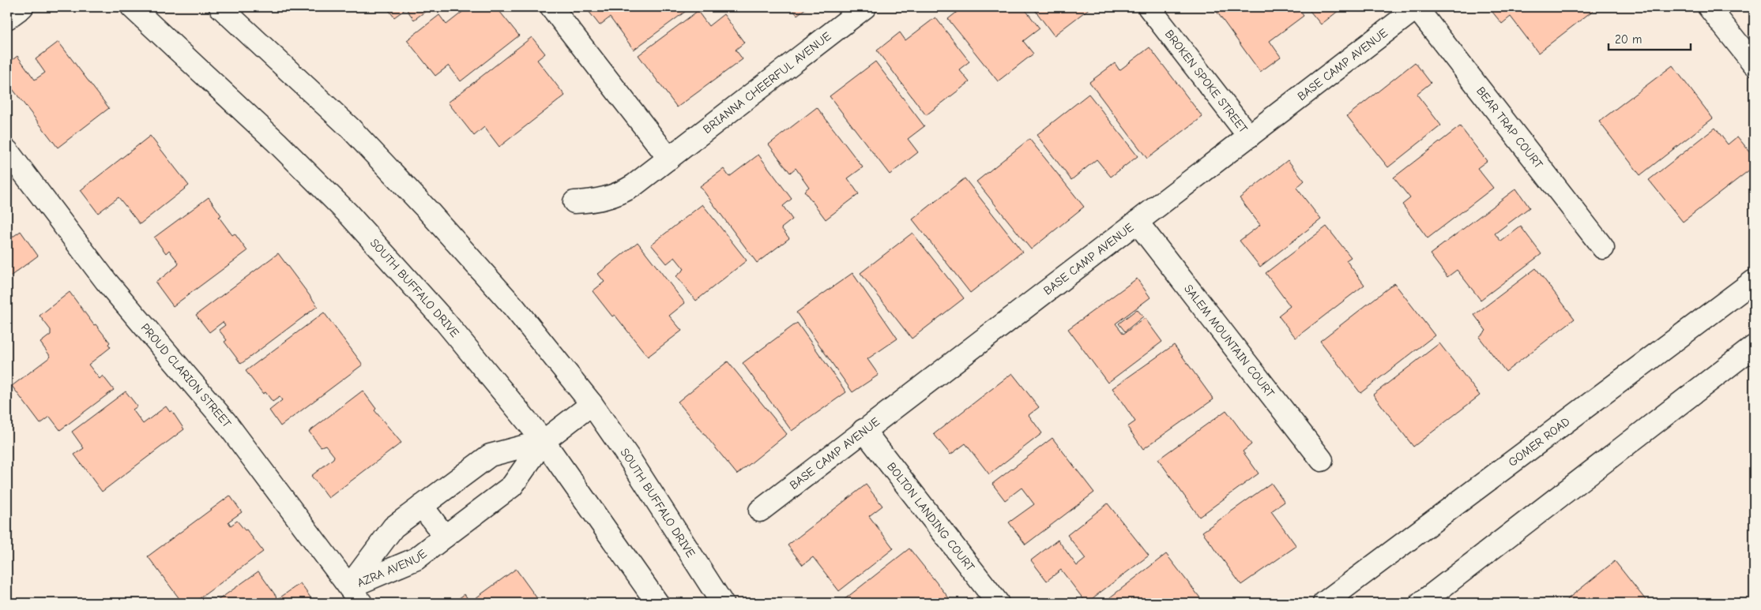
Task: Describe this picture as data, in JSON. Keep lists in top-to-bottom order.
{
  "streets": {
    "street": [
      "BASE CAMP AVENUE",
      "BROKEN SPOKE STREET",
      "BRIANNA CHEERFUL AVENUE",
      "BEAR TRAP COURT",
      "SOUTH BUFFALO DRIVE",
      "SALEM MOUNTAIN COURT",
      "PROUD CLARION STREET",
      "GOMER ROAD",
      "BOLTON LANDING COURT",
      "AZRA AVENUE"
    ]
  },
  "crossings": [
    ["BASE CAMP AVENUE", "BROKEN SPOKE STREET"],
    ["BASE CAMP AVENUE", "BEAR TRAP COURT"],
    ["BASE CAMP AVENUE", "SALEM MOUNTAIN COURT"],
    ["BASE CAMP AVENUE", "BOLTON LANDING COURT"],
    ["SOUTH BUFFALO DRIVE", "AZRA AVENUE"],
    ["PROUD CLARION STREET", "AZRA AVENUE"]
  ],
  "scale_bar": "20 m"
}
